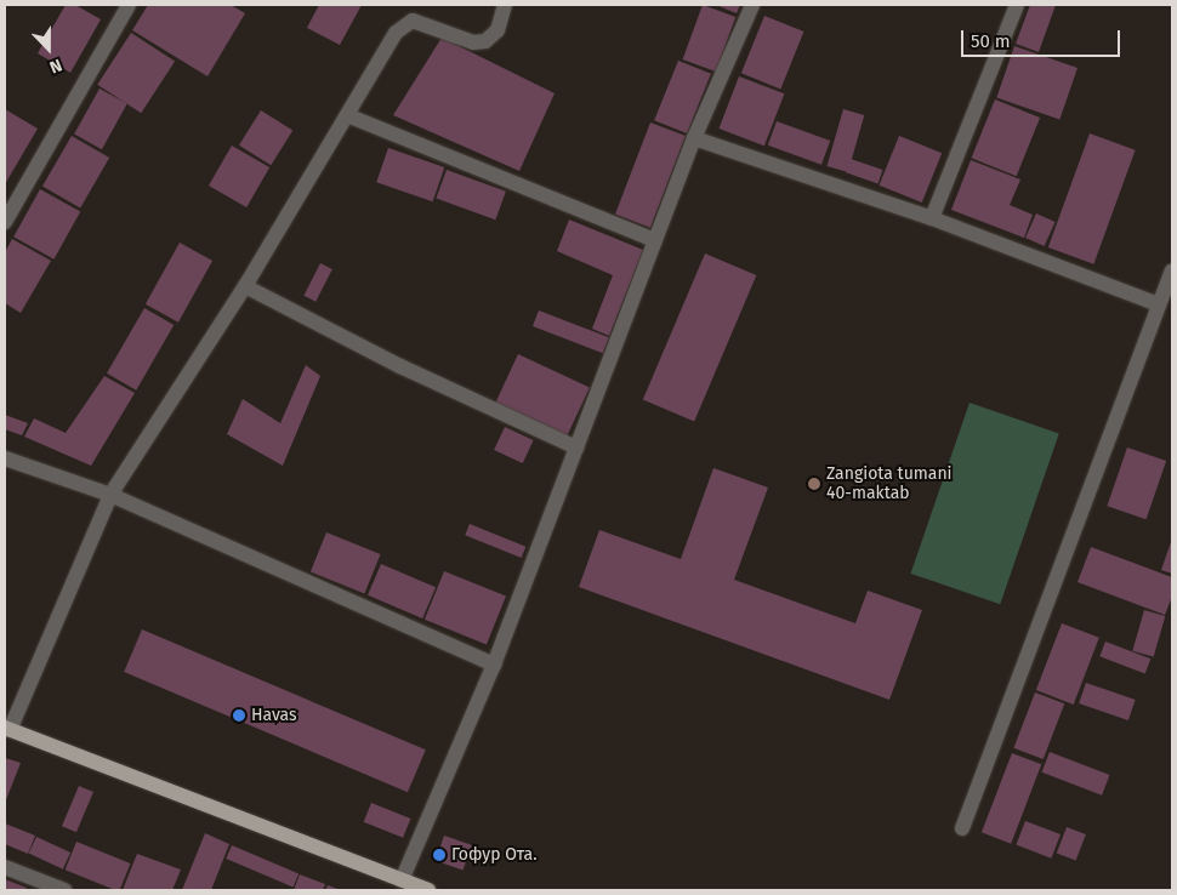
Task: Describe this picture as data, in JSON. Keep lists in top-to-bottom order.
{
  "places": ["Zangiota tumani 40-maktab", "Havas", "Гофур Ота."],
  "scale_bar": "50 m",
  "north": "bottom"
}
